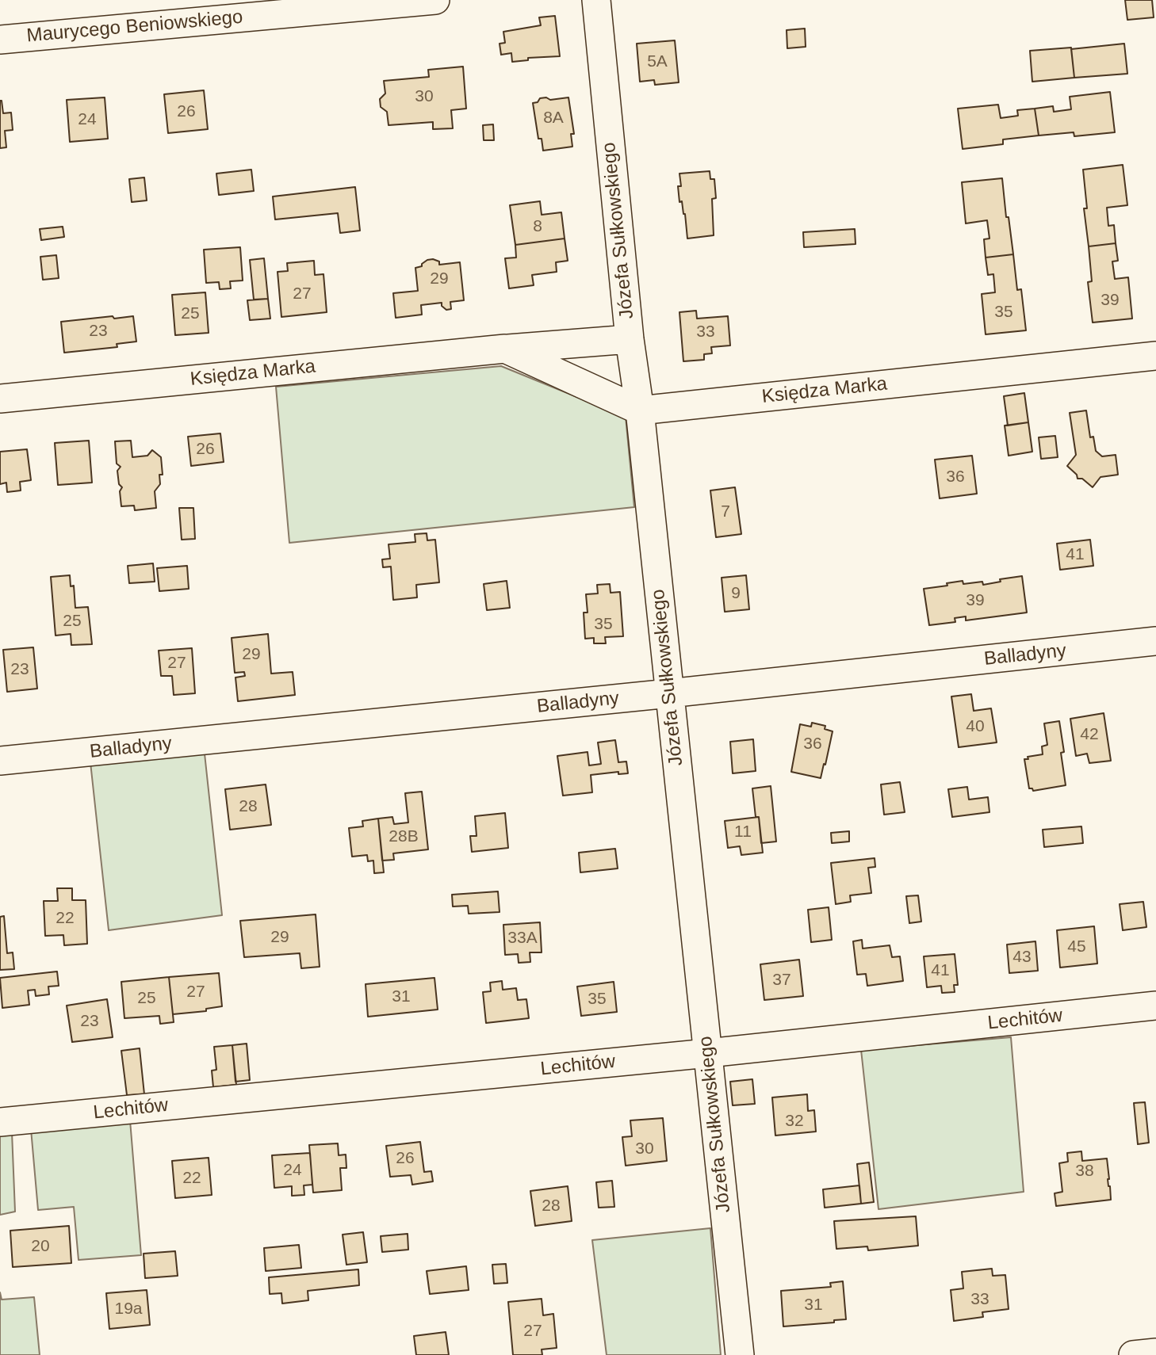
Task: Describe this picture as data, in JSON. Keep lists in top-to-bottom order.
{
  "streets": {
    "street": [
      "Maurycego Beniowskiego",
      "Józefa Sułkowskiego",
      "Księdza Marka",
      "Balladyny",
      "Lechitów"
    ]
  },
  "crossings": [
    ["Józefa Sułkowskiego", "Księdza Marka"],
    ["Józefa Sułkowskiego", "Balladyny"],
    ["Józefa Sułkowskiego", "Lechitów"]
  ],
  "house_numbers": [
    "5A",
    "30",
    "26",
    "8A",
    "24",
    "8",
    "29",
    "27",
    "39",
    "35",
    "25",
    "23",
    "33",
    "26",
    "36",
    "7",
    "41",
    "9",
    "39",
    "25",
    "35",
    "29",
    "27",
    "23",
    "40",
    "42",
    "36",
    "28",
    "11",
    "28B",
    "22",
    "29",
    "33A",
    "45",
    "43",
    "41",
    "37",
    "27",
    "31",
    "25",
    "35",
    "23",
    "32",
    "30",
    "26",
    "24",
    "38",
    "22",
    "28",
    "20",
    "33",
    "31",
    "19a",
    "27"
  ]
}
